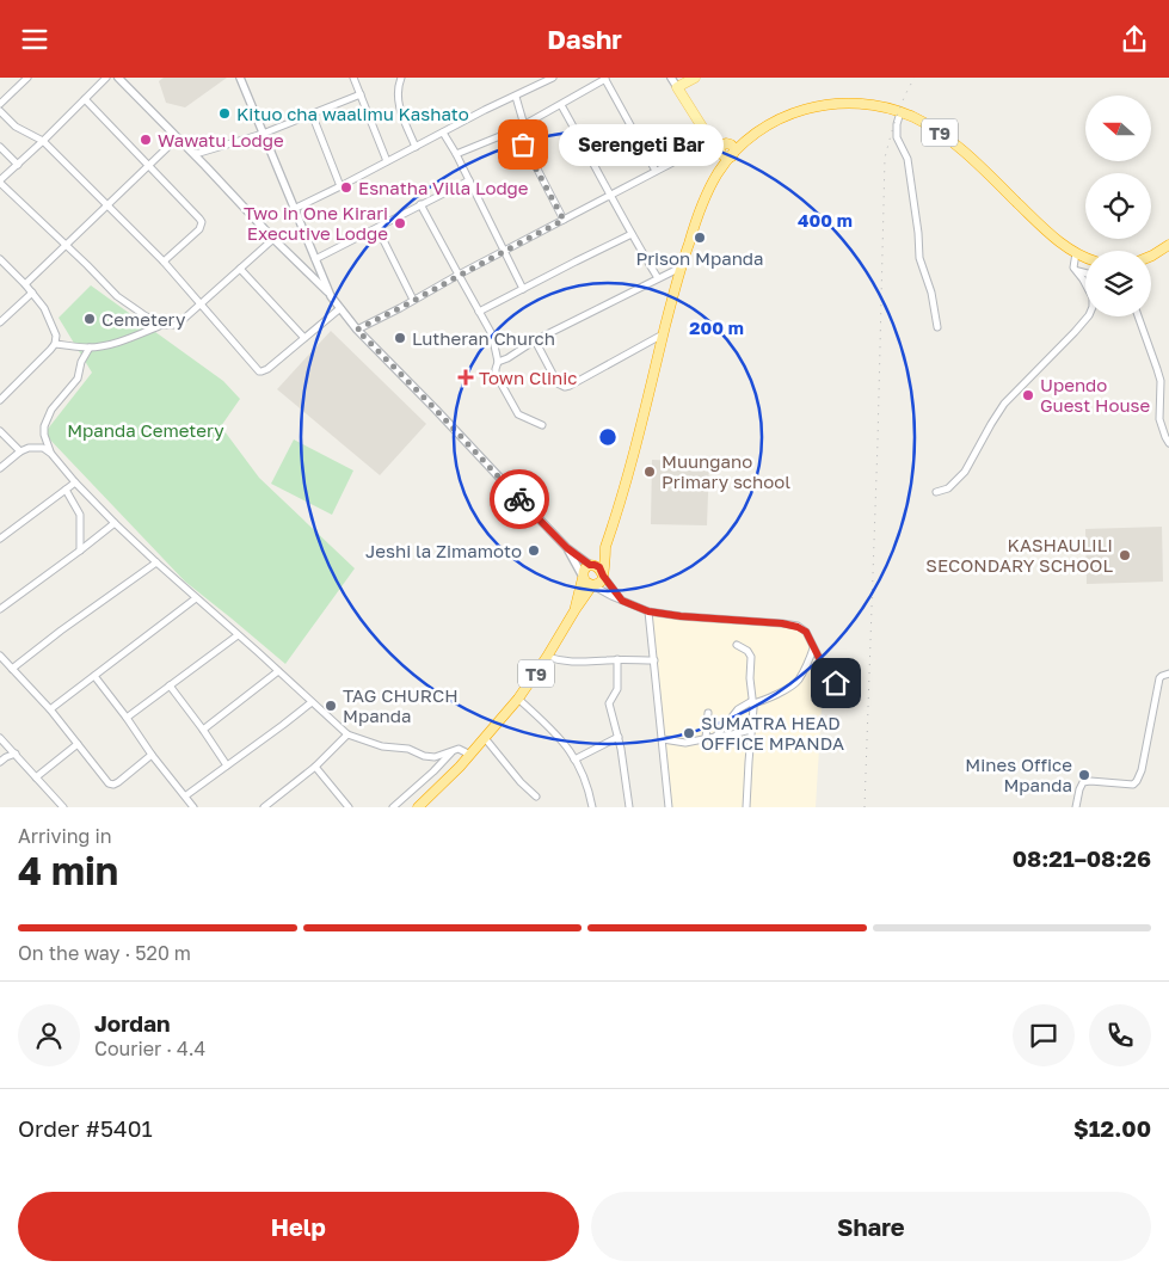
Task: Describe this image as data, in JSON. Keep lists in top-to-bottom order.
{
  "streets": {
    "highway": ["T9"]
  },
  "parks": ["Mpanda Cemetery"],
  "places": {
    "other": [
      "Kituo cha waalimu Kashato",
      "Wawatu Lodge",
      "Serengeti Bar",
      "Esnatha Villa Lodge",
      "Two in One Kirari Executive Lodge",
      "Prison Mpanda",
      "Cemetery",
      "Lutheran Church",
      "Upendo Guest House",
      "Muungano Primary school",
      "Jeshi la Zimamoto",
      "KASHAULILI SECONDARY SCHOOL",
      "TAG CHURCH Mpanda",
      "SUMATRA HEAD OFFICE MPANDA",
      "Mines Office Mpanda"
    ],
    "health": ["Town Clinic"]
  },
  "north": "left",
  "page": {
    "header": "Dashr",
    "bubble": "Serengeti Bar",
    "heading": ["4 min", "Arriving in", "08:21–08:26"],
    "panel": [
      "Jordan",
      "Courier · 4.4",
      "Order #5401",
      "$12.00"
    ],
    "bar": "On the way · 520 m",
    "buttons": ["Help", "Share"]
  },
  "rings": ["400 m", "200 m"]
}
